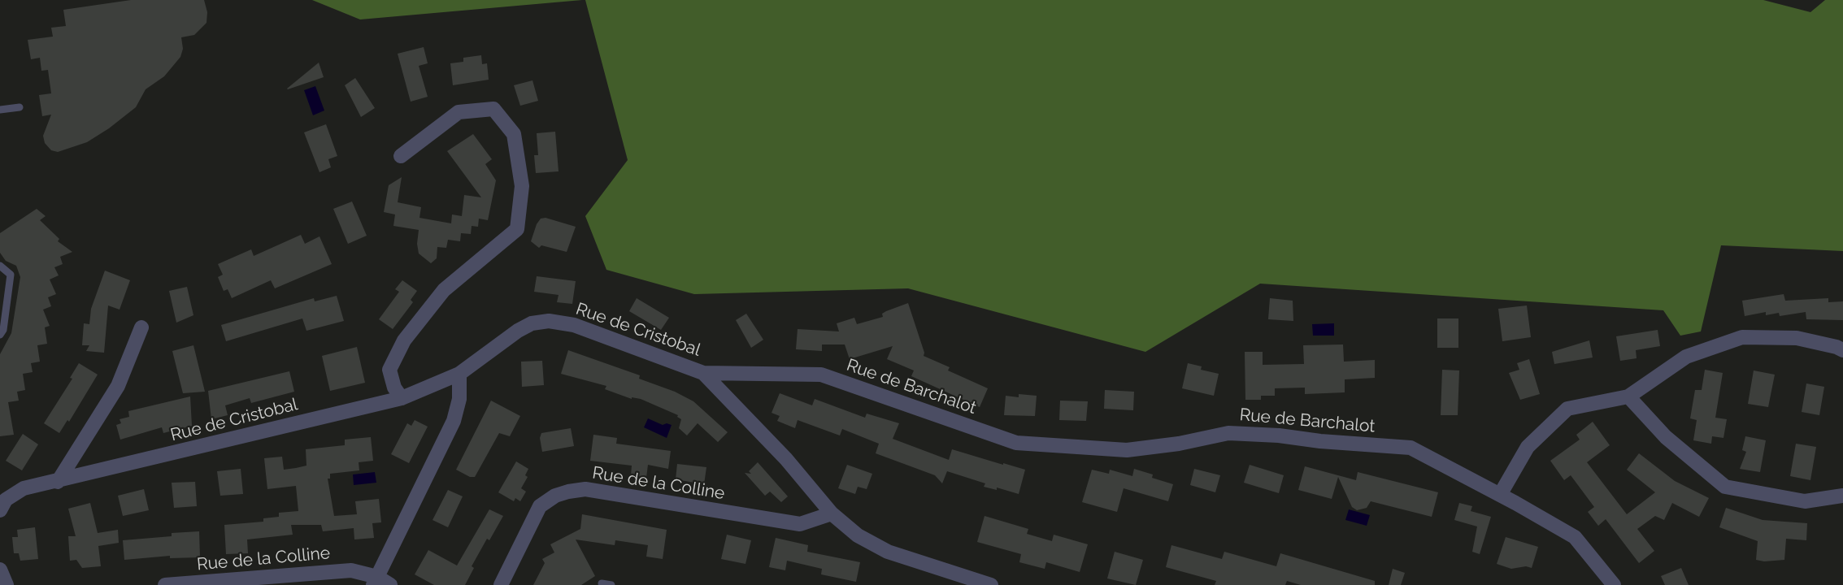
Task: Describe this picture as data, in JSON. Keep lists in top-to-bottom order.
{
  "streets": {
    "street": ["Rue de Cristobal", "Rue de Barchalot", "Rue de la Colline"]
  },
  "crossings": [
    ["Rue de Cristobal", "Rue de Barchalot"],
    ["Rue de Cristobal", "Rue de la Colline"]
  ]
}
